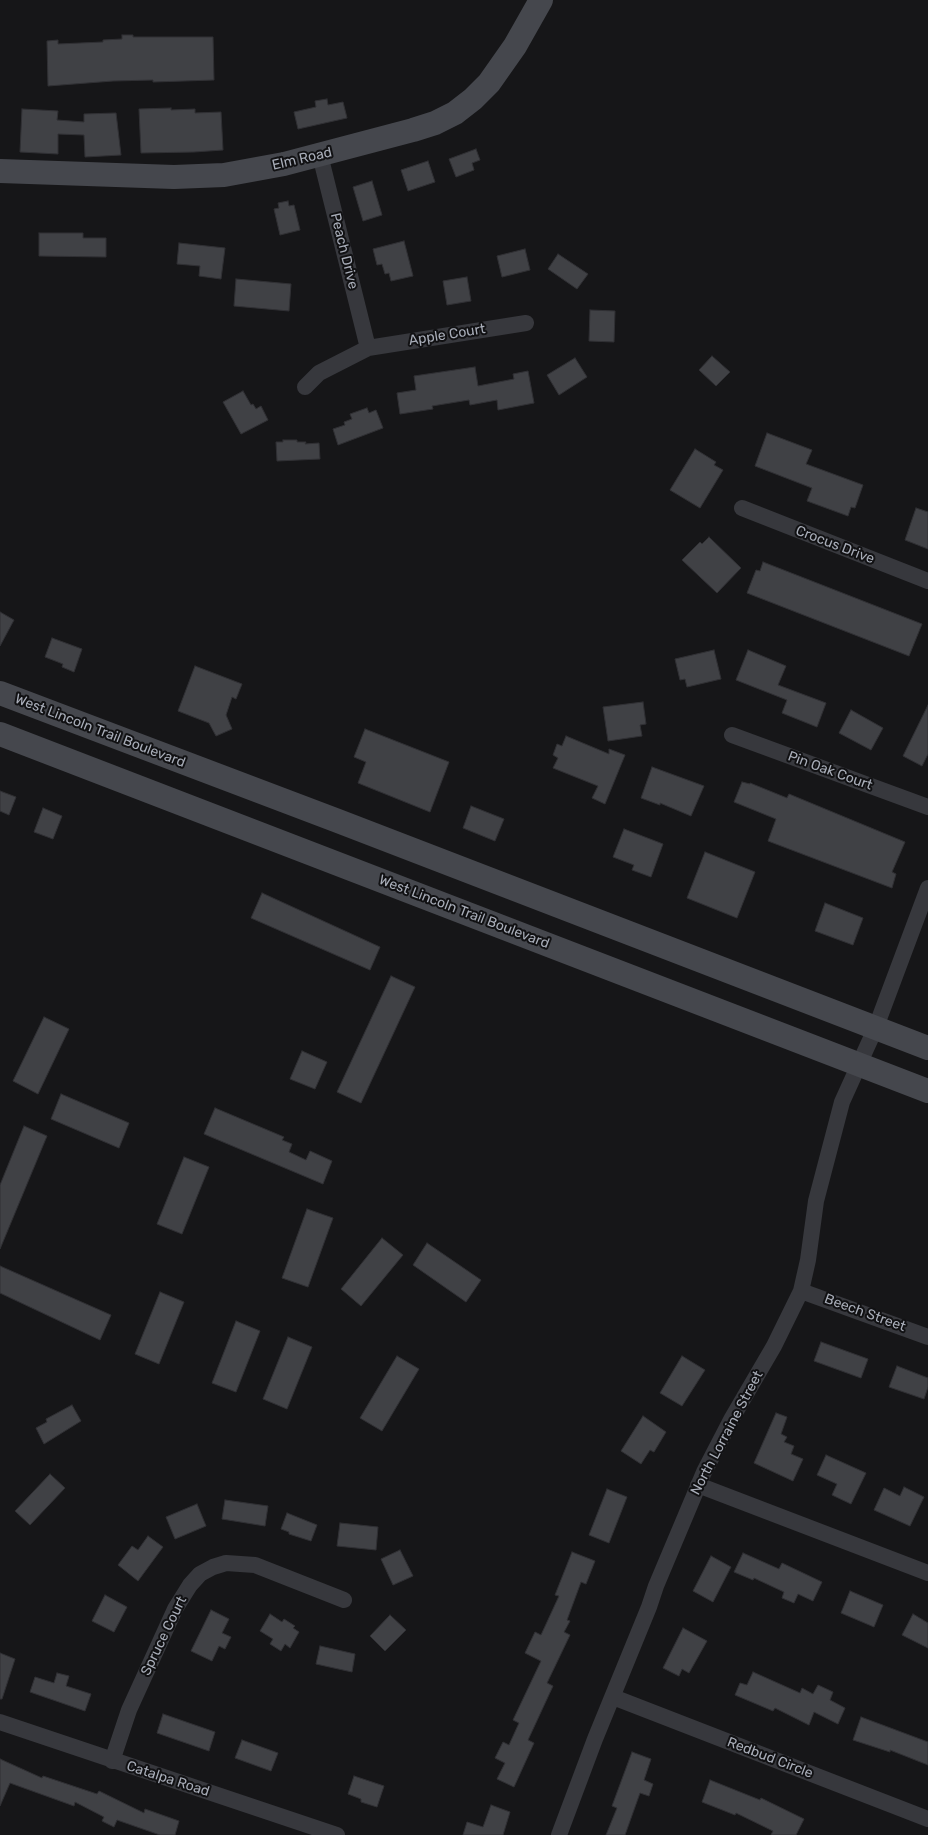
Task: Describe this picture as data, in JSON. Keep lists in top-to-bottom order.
{
  "streets": {
    "main road": ["Elm Road", "West Lincoln Trail Boulevard"],
    "street": [
      "Peach Drive",
      "Apple Court",
      "Crocus Drive",
      "Pin Oak Court",
      "Beech Street",
      "North Lorraine Street",
      "Spruce Court",
      "Redbud Circle",
      "Catalpa Road"
    ]
  },
  "crossings": [
    ["Elm Road", "Peach Drive"],
    ["Peach Drive", "Apple Court"],
    ["West Lincoln Trail Boulevard", "North Lorraine Street"],
    ["Beech Street", "North Lorraine Street"],
    ["North Lorraine Street", "Redbud Circle"],
    ["Spruce Court", "Catalpa Road"]
  ]
}
